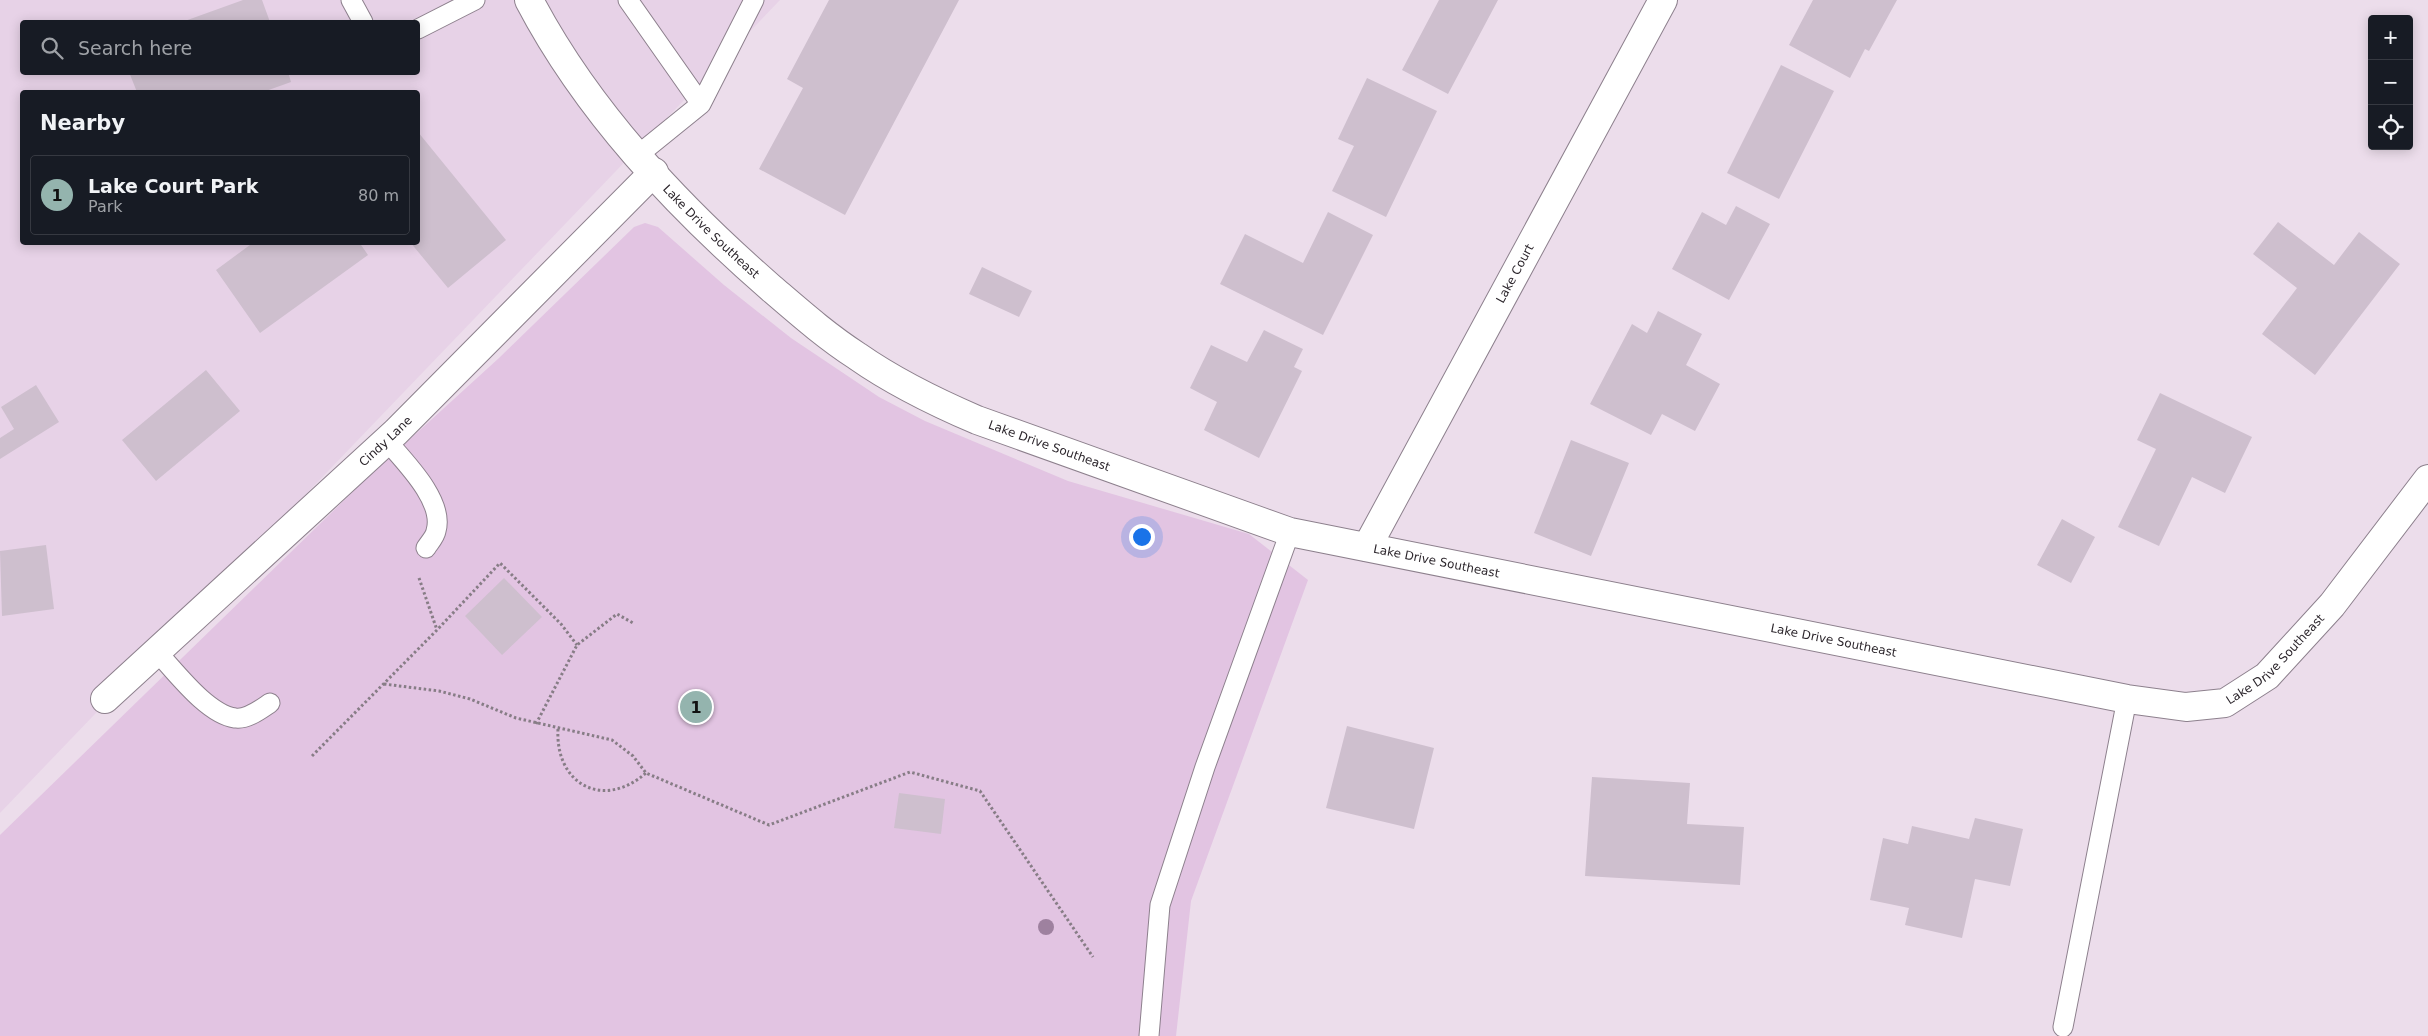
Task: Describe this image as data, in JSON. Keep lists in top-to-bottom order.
{
  "streets": {
    "street": ["Lake Drive Southeast", "Lake Court", "Cindy Lane"]
  },
  "crossings": [
    ["Lake Drive Southeast", "Lake Court"],
    ["Lake Drive Southeast", "Cindy Lane"]
  ],
  "page": {
    "map_buttons": ["+", "−"],
    "search": "Search here",
    "heading": "Nearby",
    "list": [
      {
        "mark": "1",
        "name": "Lake Court Park",
        "note": "Park",
        "value": "80 m"
      }
    ],
    "pins": "1"
  }
}
